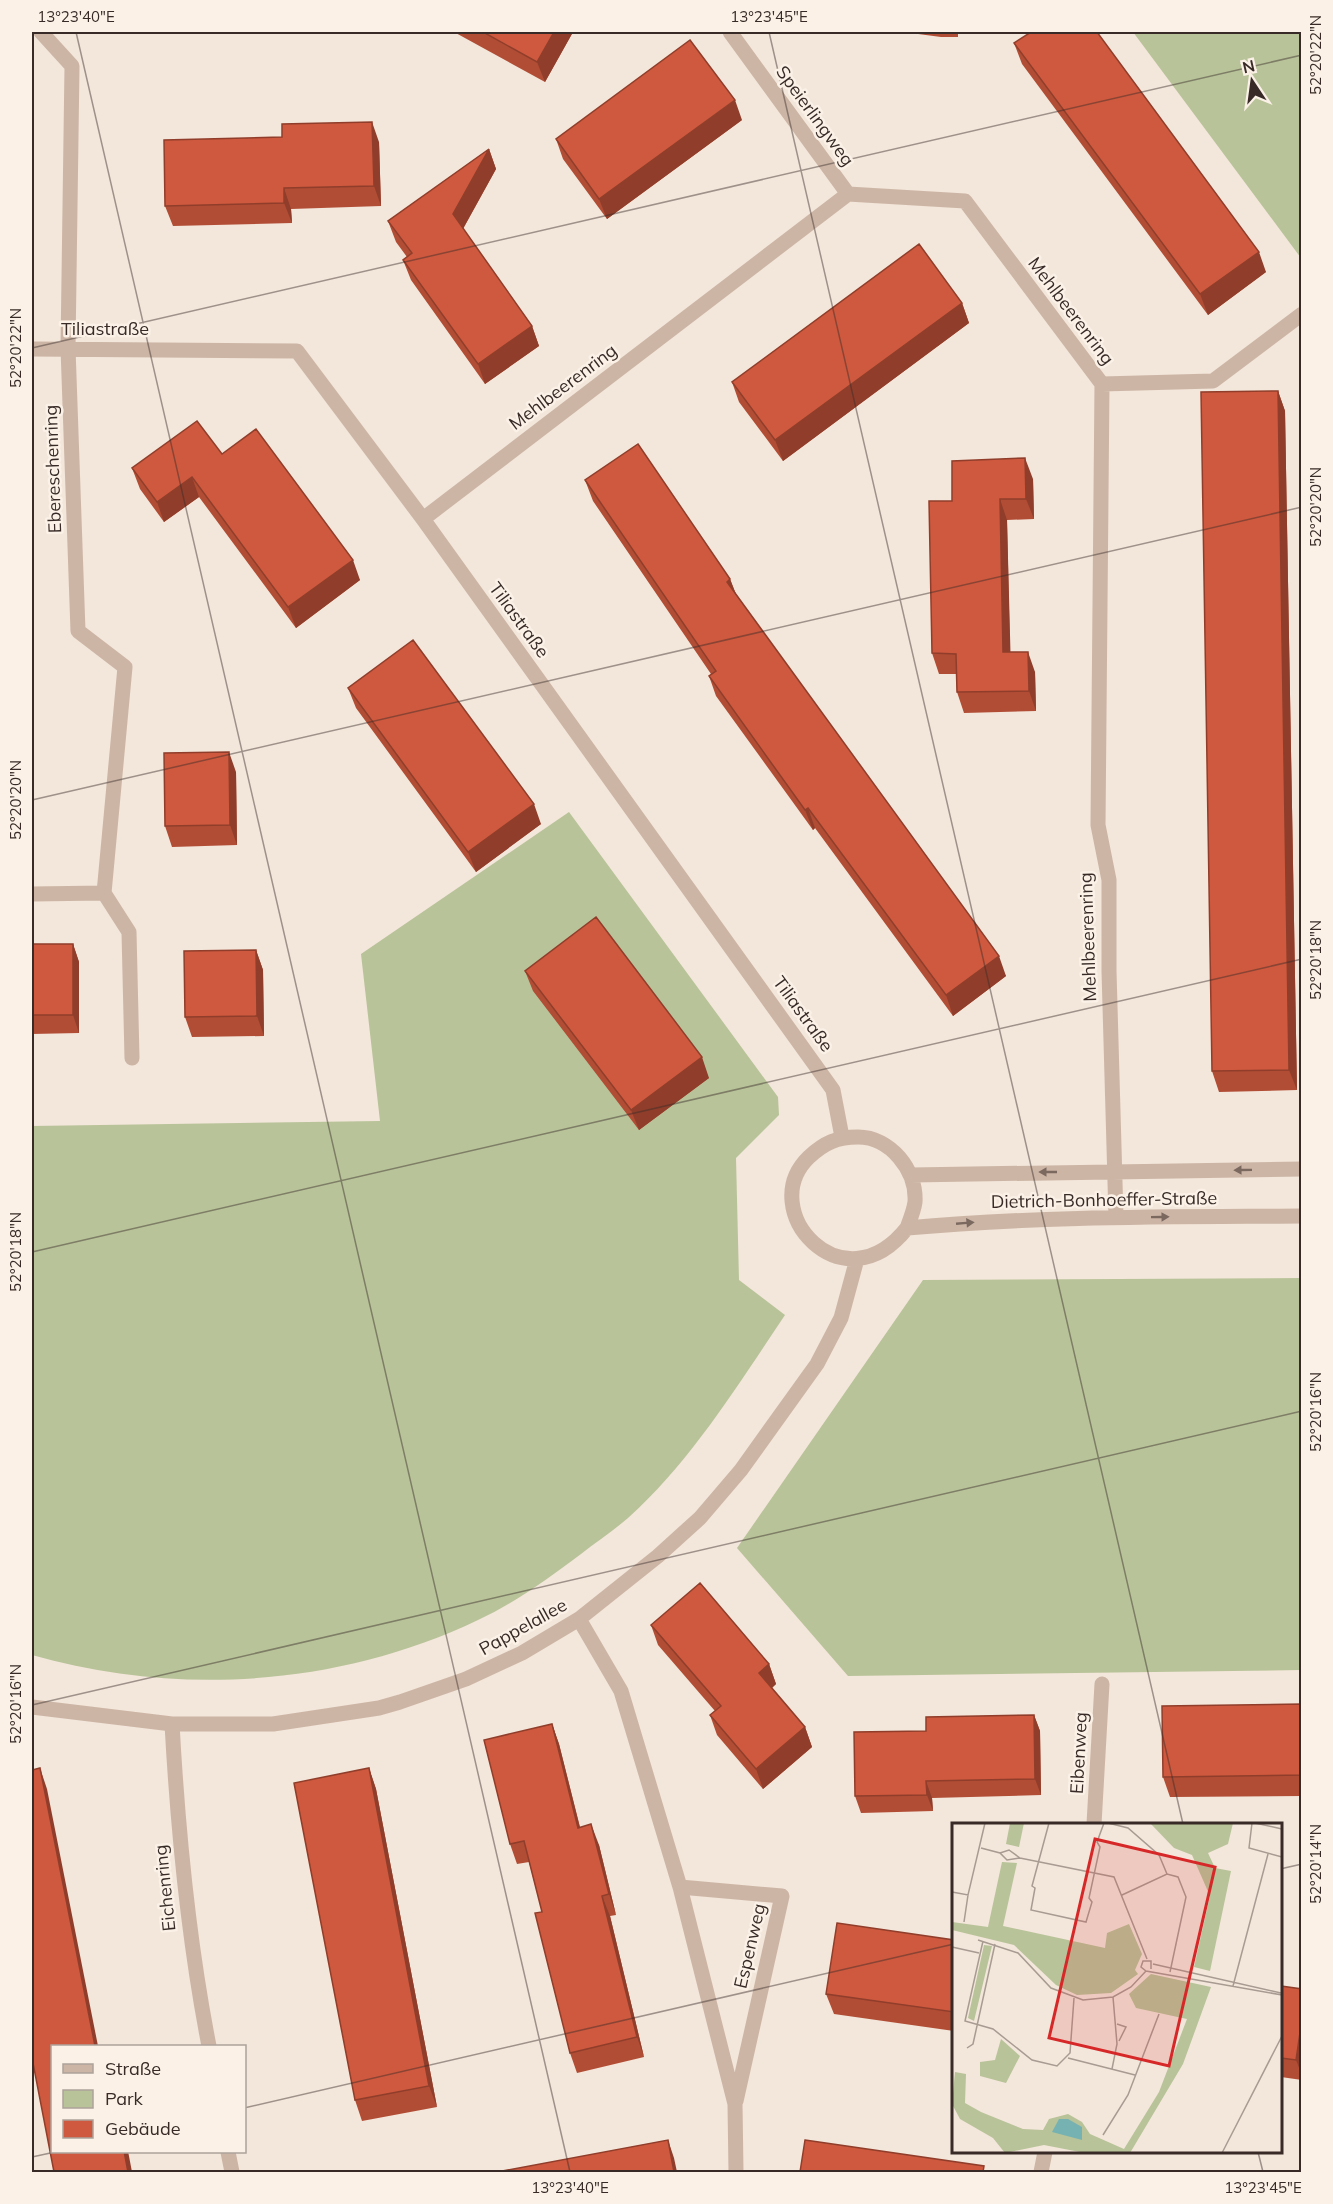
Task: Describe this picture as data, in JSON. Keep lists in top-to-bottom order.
{
  "streets": {
    "street": [
      "Speierlingweg",
      "Mehlbeerenring",
      "Tiliastraße",
      "Ebereschenring",
      "Dietrich-Bonhoeffer-Straße",
      "Pappelallee",
      "Eibenweg",
      "Eichenring",
      "Espenweg"
    ]
  },
  "crossings": [
    ["Speierlingweg", "Mehlbeerenring"],
    ["Mehlbeerenring", "Tiliastraße"],
    ["Mehlbeerenring", "Dietrich-Bonhoeffer-Straße"],
    ["Tiliastraße", "Ebereschenring"],
    ["Tiliastraße", "Dietrich-Bonhoeffer-Straße"],
    ["Tiliastraße", "Pappelallee"],
    ["Dietrich-Bonhoeffer-Straße", "Pappelallee"],
    ["Pappelallee", "Eichenring"],
    ["Pappelallee", "Espenweg"]
  ],
  "legend": ["Straße", "Park", "Gebäude"],
  "north": "top",
  "coordinates": [
    "13°23'40\"E",
    "13°23'45\"E",
    "52°20'22\"N",
    "52°20'20\"N",
    "52°20'18\"N",
    "52°20'16\"N",
    "52°20'14\"N"
  ]
}
